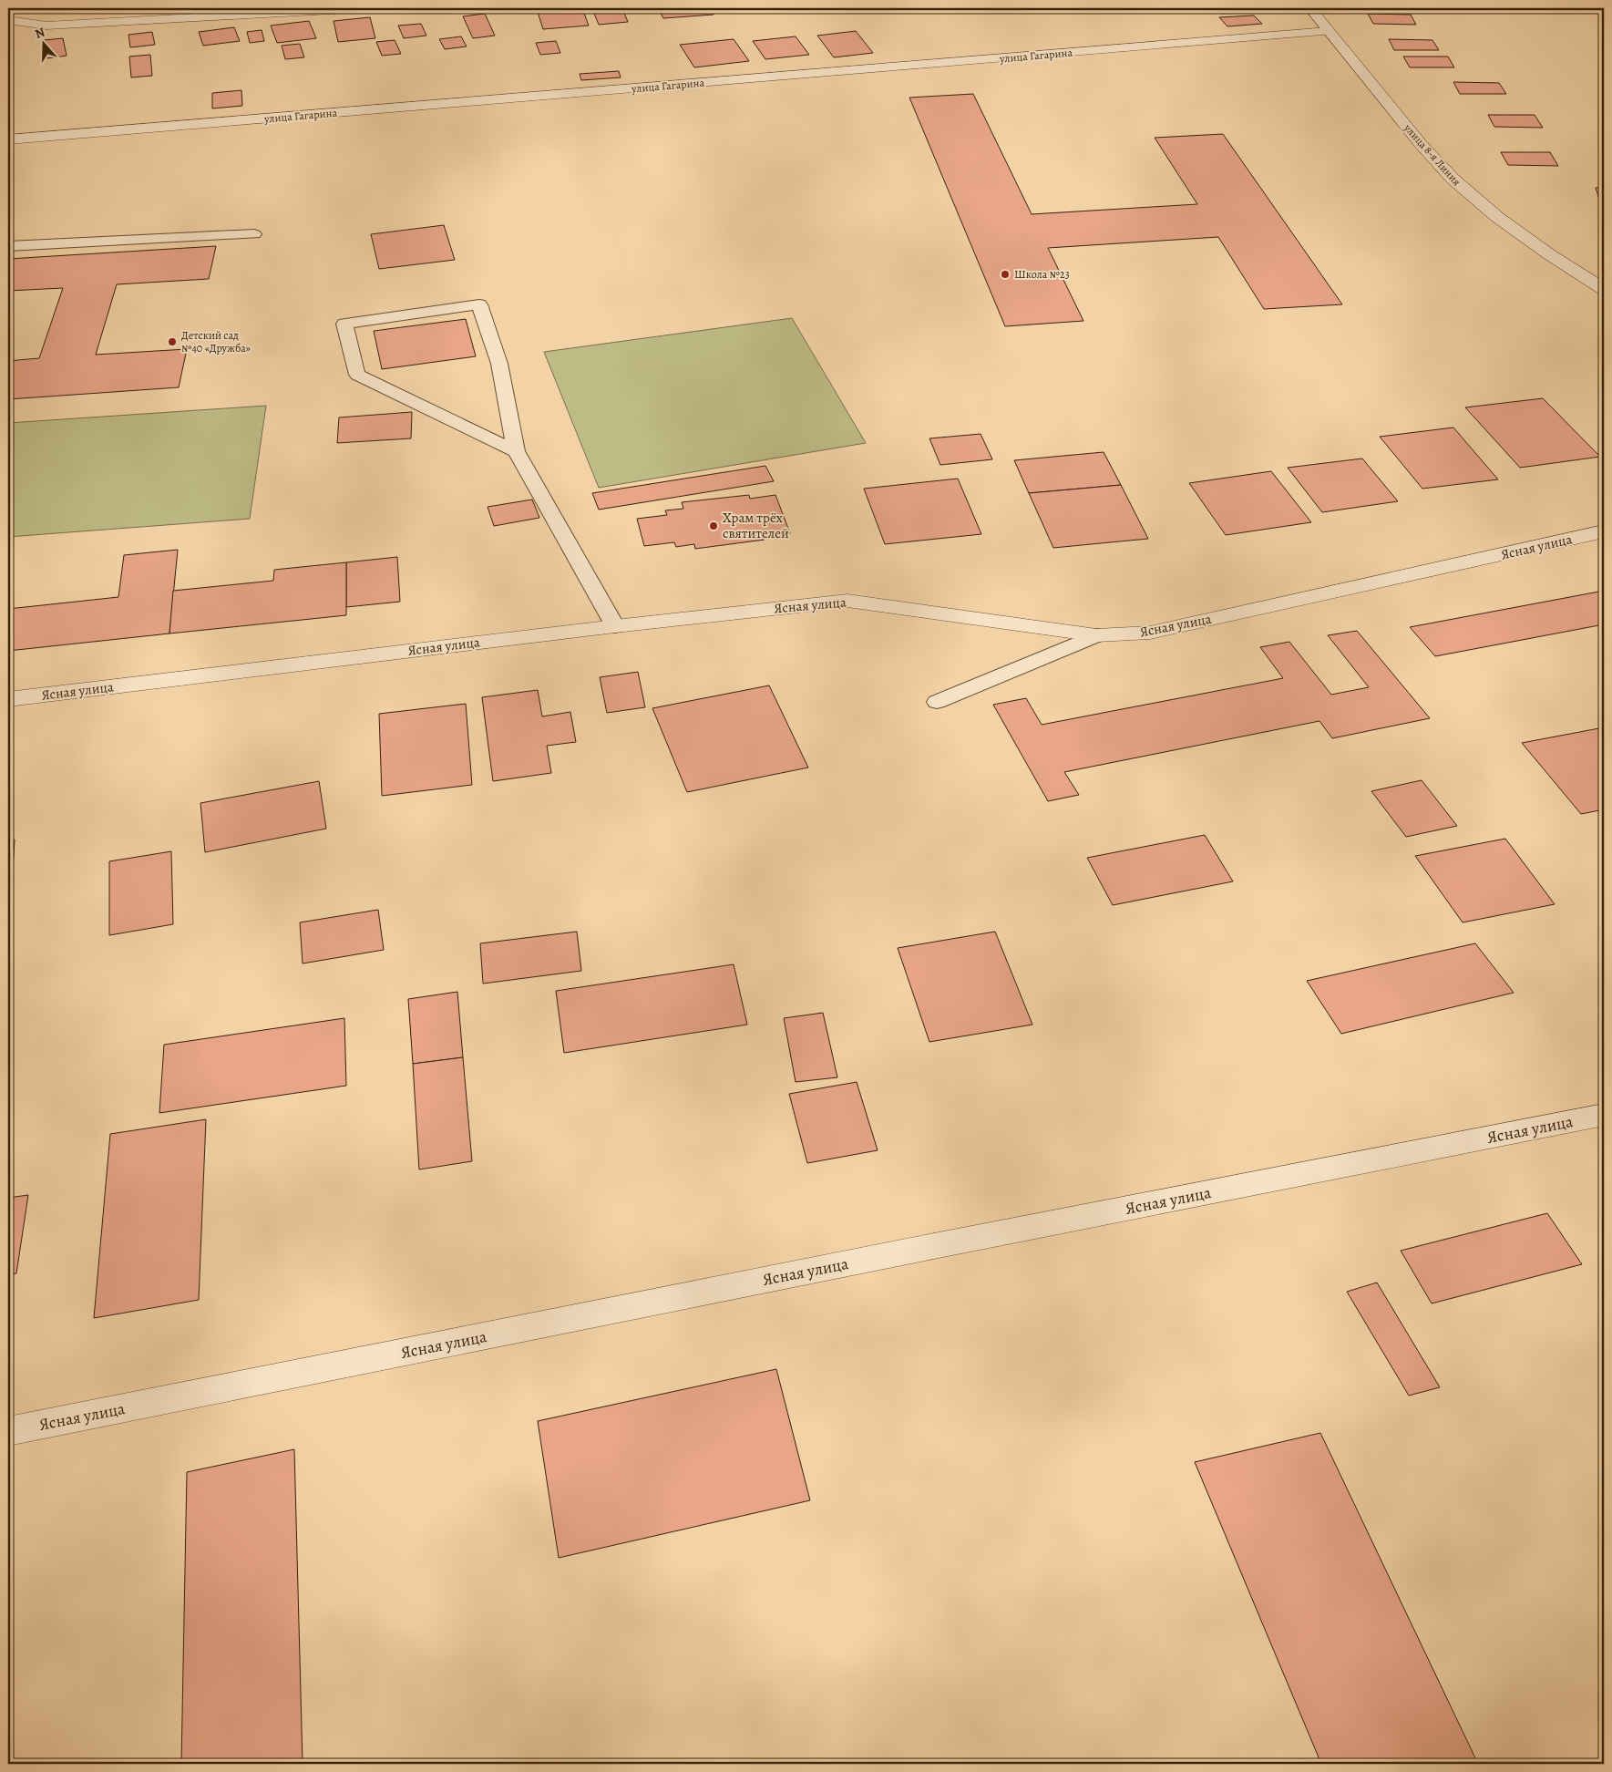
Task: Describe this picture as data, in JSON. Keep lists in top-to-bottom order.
{
  "streets": {
    "street": ["улица Гагарина", "улица 8-я Линия", "Ясная улица"]
  },
  "crossings": [
    ["улица Гагарина", "улица 8-я Линия"]
  ],
  "places": ["Школа №23", "Детский сад №40 «Дружба»", "Храм трёх святителей"],
  "north": "top"
}
